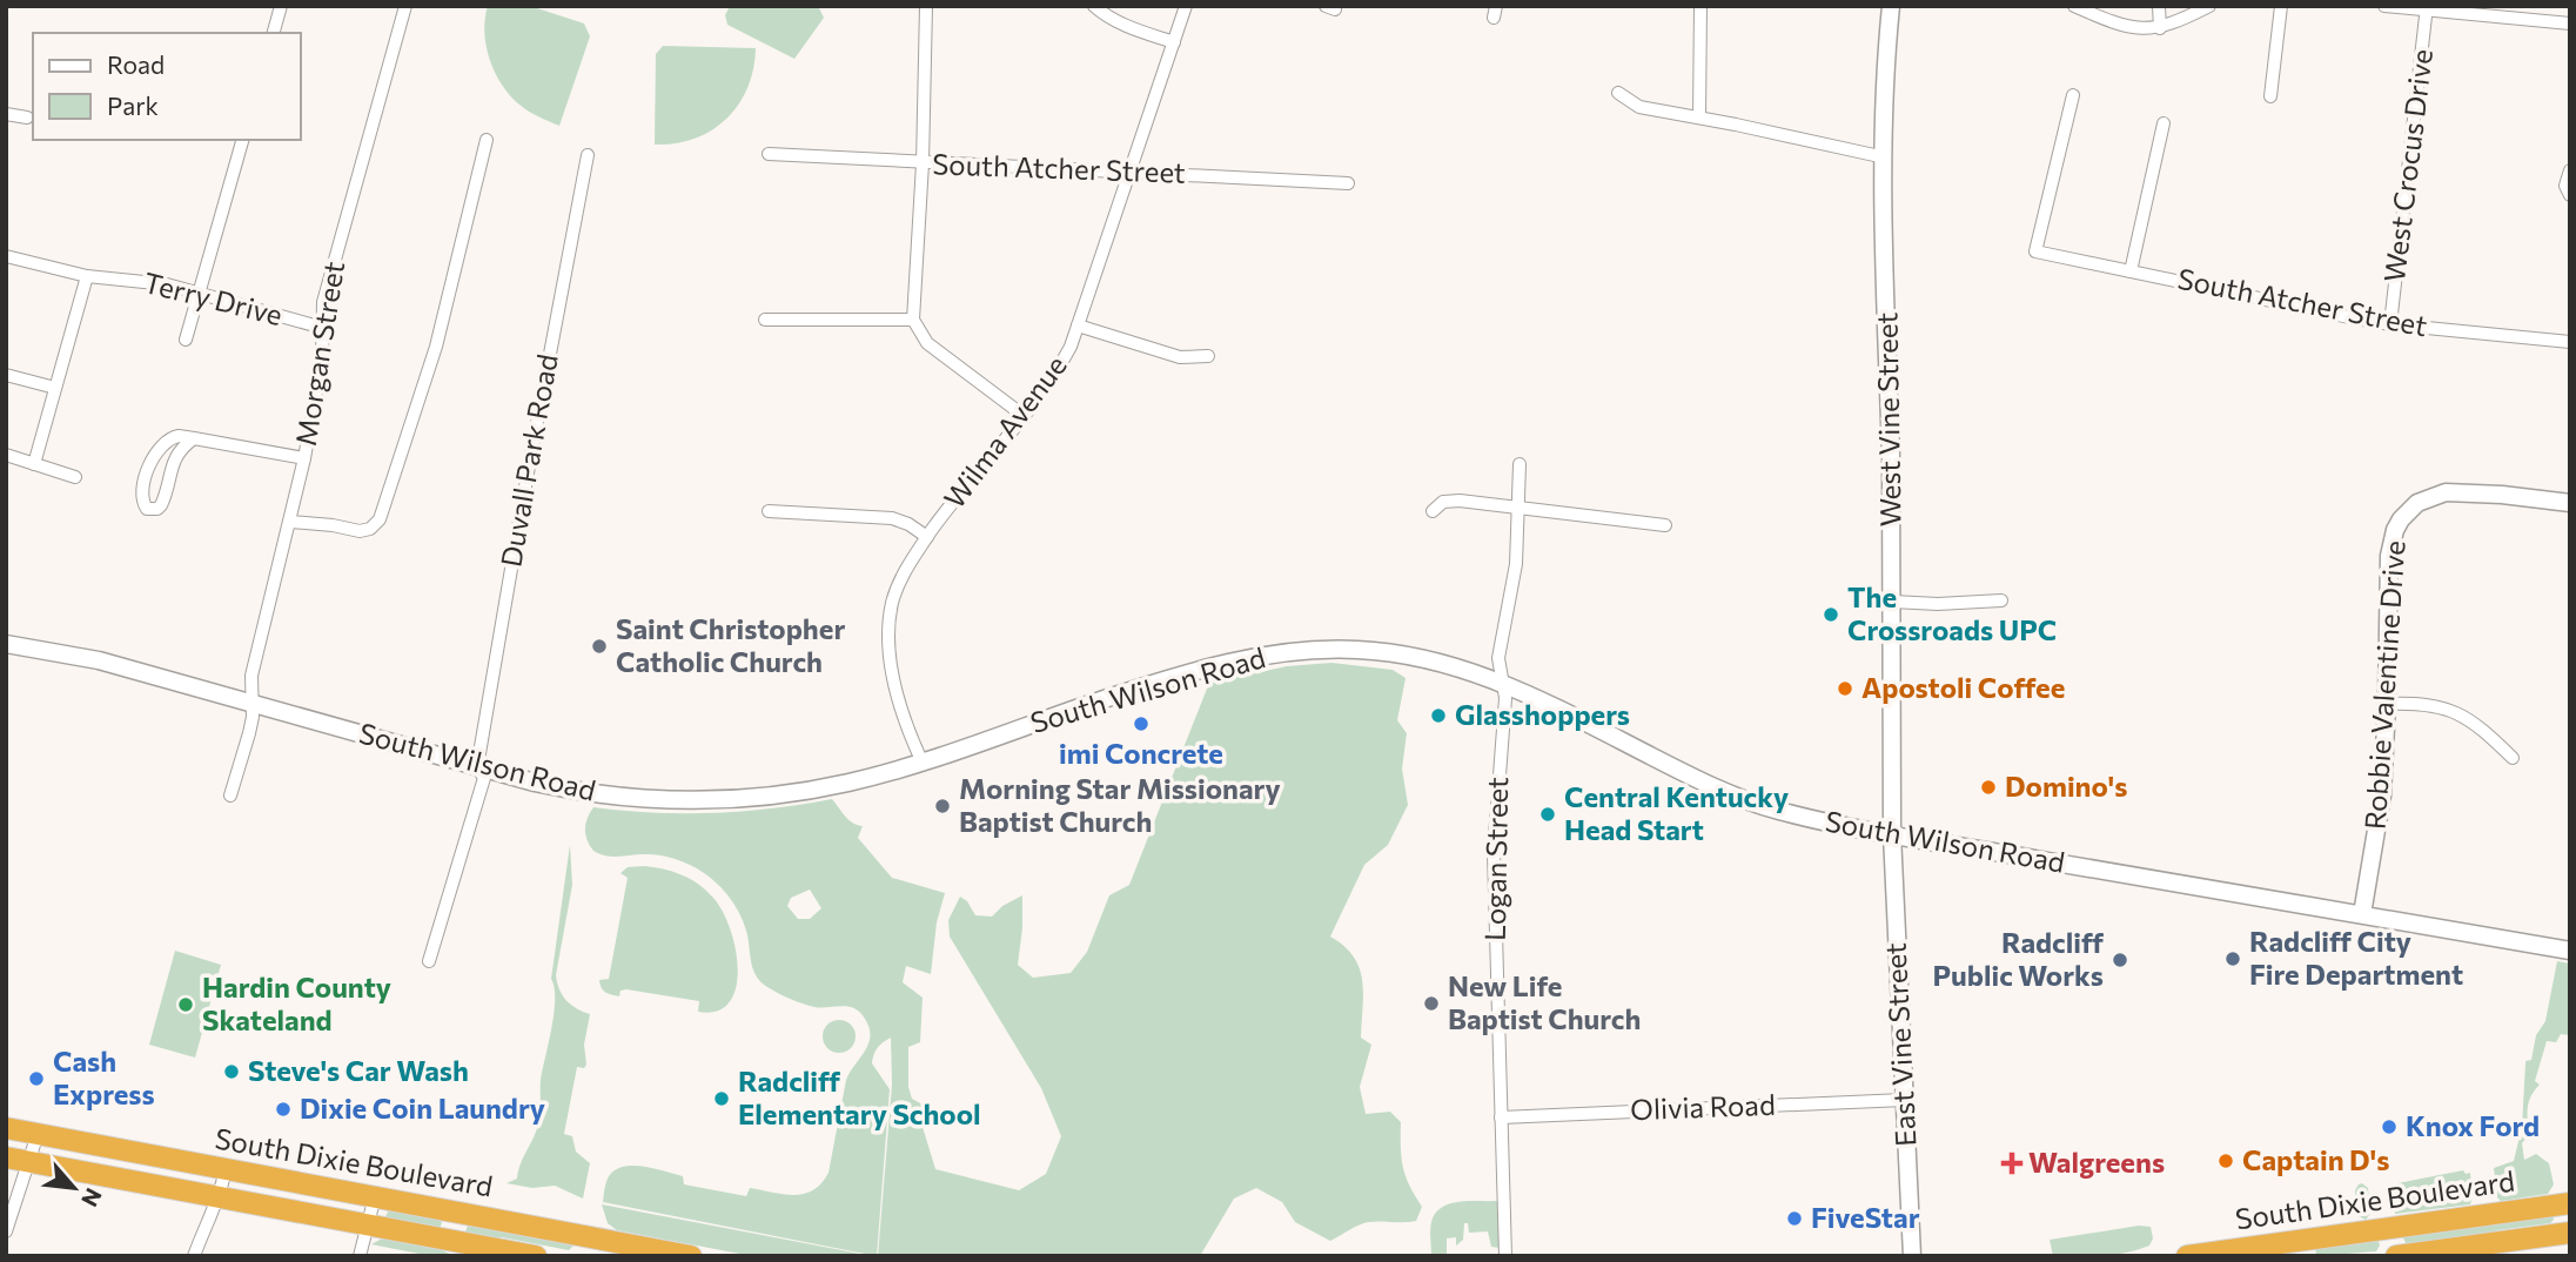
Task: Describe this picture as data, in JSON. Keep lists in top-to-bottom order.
{
  "streets": {
    "highway": ["South Dixie Boulevard"],
    "main road": [
      "West Vine Street",
      "Robbie Valentine Drive",
      "South Wilson Road",
      "East Vine Street"
    ],
    "street": [
      "West Crocus Drive",
      "South Atcher Street",
      "Terry Drive",
      "Morgan Street",
      "Wilma Avenue",
      "Duvall Park Road",
      "Logan Street",
      "Olivia Road"
    ]
  },
  "crossings": [
    ["West Crocus Drive", "South Atcher Street"],
    ["South Atcher Street", "Wilma Avenue"],
    ["Terry Drive", "Morgan Street"],
    ["Morgan Street", "South Wilson Road"],
    ["West Vine Street", "South Wilson Road"],
    ["West Vine Street", "East Vine Street"],
    ["Wilma Avenue", "South Wilson Road"],
    ["Duvall Park Road", "South Wilson Road"],
    ["Robbie Valentine Drive", "South Wilson Road"],
    ["South Wilson Road", "Logan Street"],
    ["South Wilson Road", "East Vine Street"],
    ["Logan Street", "Olivia Road"],
    ["East Vine Street", "Olivia Road"]
  ],
  "places": {
    "other": [
      "The Crossroads UPC",
      "Saint Christopher Catholic Church",
      "Apostoli Coffee",
      "Glasshoppers",
      "imi Concrete",
      "Domino's",
      "Morning Star Missionary Baptist Church",
      "Central Kentucky Head Start",
      "Radcliff City Fire Department",
      "Radcliff Public Works",
      "New Life Baptist Church",
      "Hardin County Skateland",
      "Steve's Car Wash",
      "Cash Express",
      "Radcliff Elementary School",
      "Dixie Coin Laundry",
      "Knox Ford",
      "Captain D's",
      "FiveStar"
    ],
    "health": ["Walgreens"]
  },
  "legend": ["Road", "Park"],
  "north": "bottom right"
}
